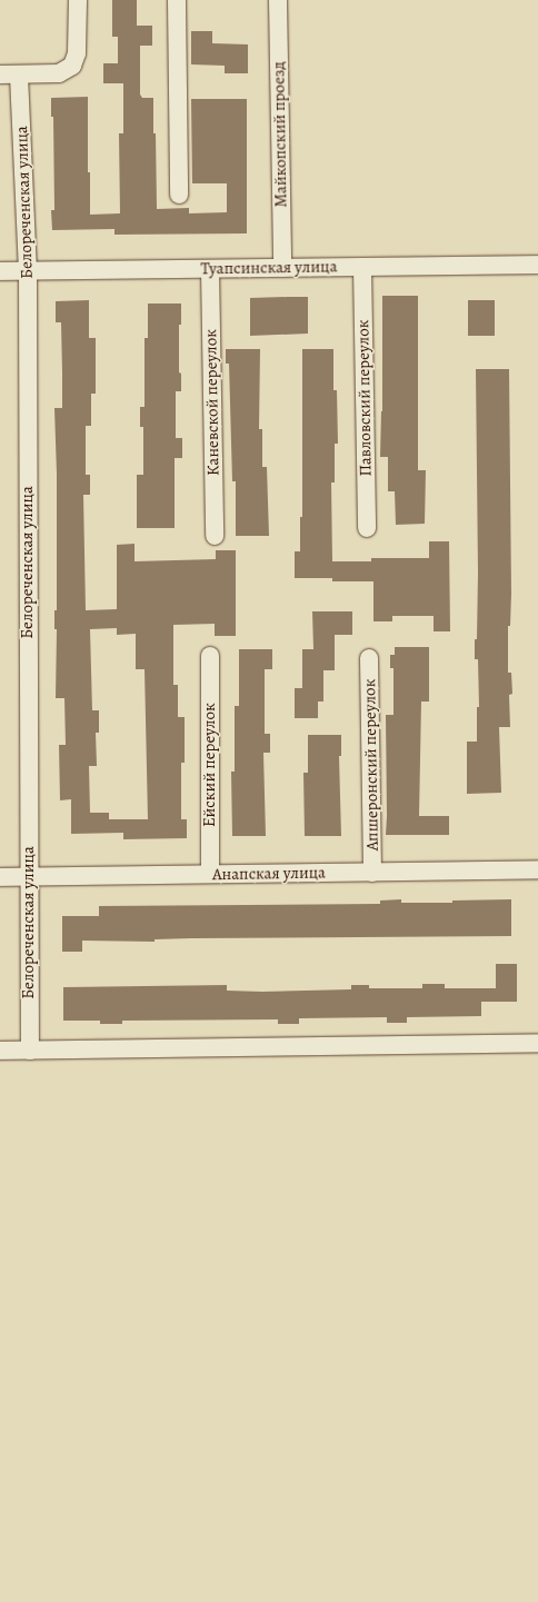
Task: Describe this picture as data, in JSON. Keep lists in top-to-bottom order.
{
  "streets": {
    "street": [
      "Майкопский проезд",
      "Белореченская улица",
      "Туапсинская улица",
      "Павловский переулок",
      "Каневской переулок",
      "Ейский переулок",
      "Апшеронский переулок",
      "Анапская улица"
    ]
  },
  "crossings": [
    ["Майкопский проезд", "Туапсинская улица"],
    ["Белореченская улица", "Туапсинская улица"],
    ["Белореченская улица", "Анапская улица"],
    ["Туапсинская улица", "Павловский переулок"],
    ["Туапсинская улица", "Каневской переулок"],
    ["Ейский переулок", "Анапская улица"],
    ["Апшеронский переулок", "Анапская улица"]
  ]
}
